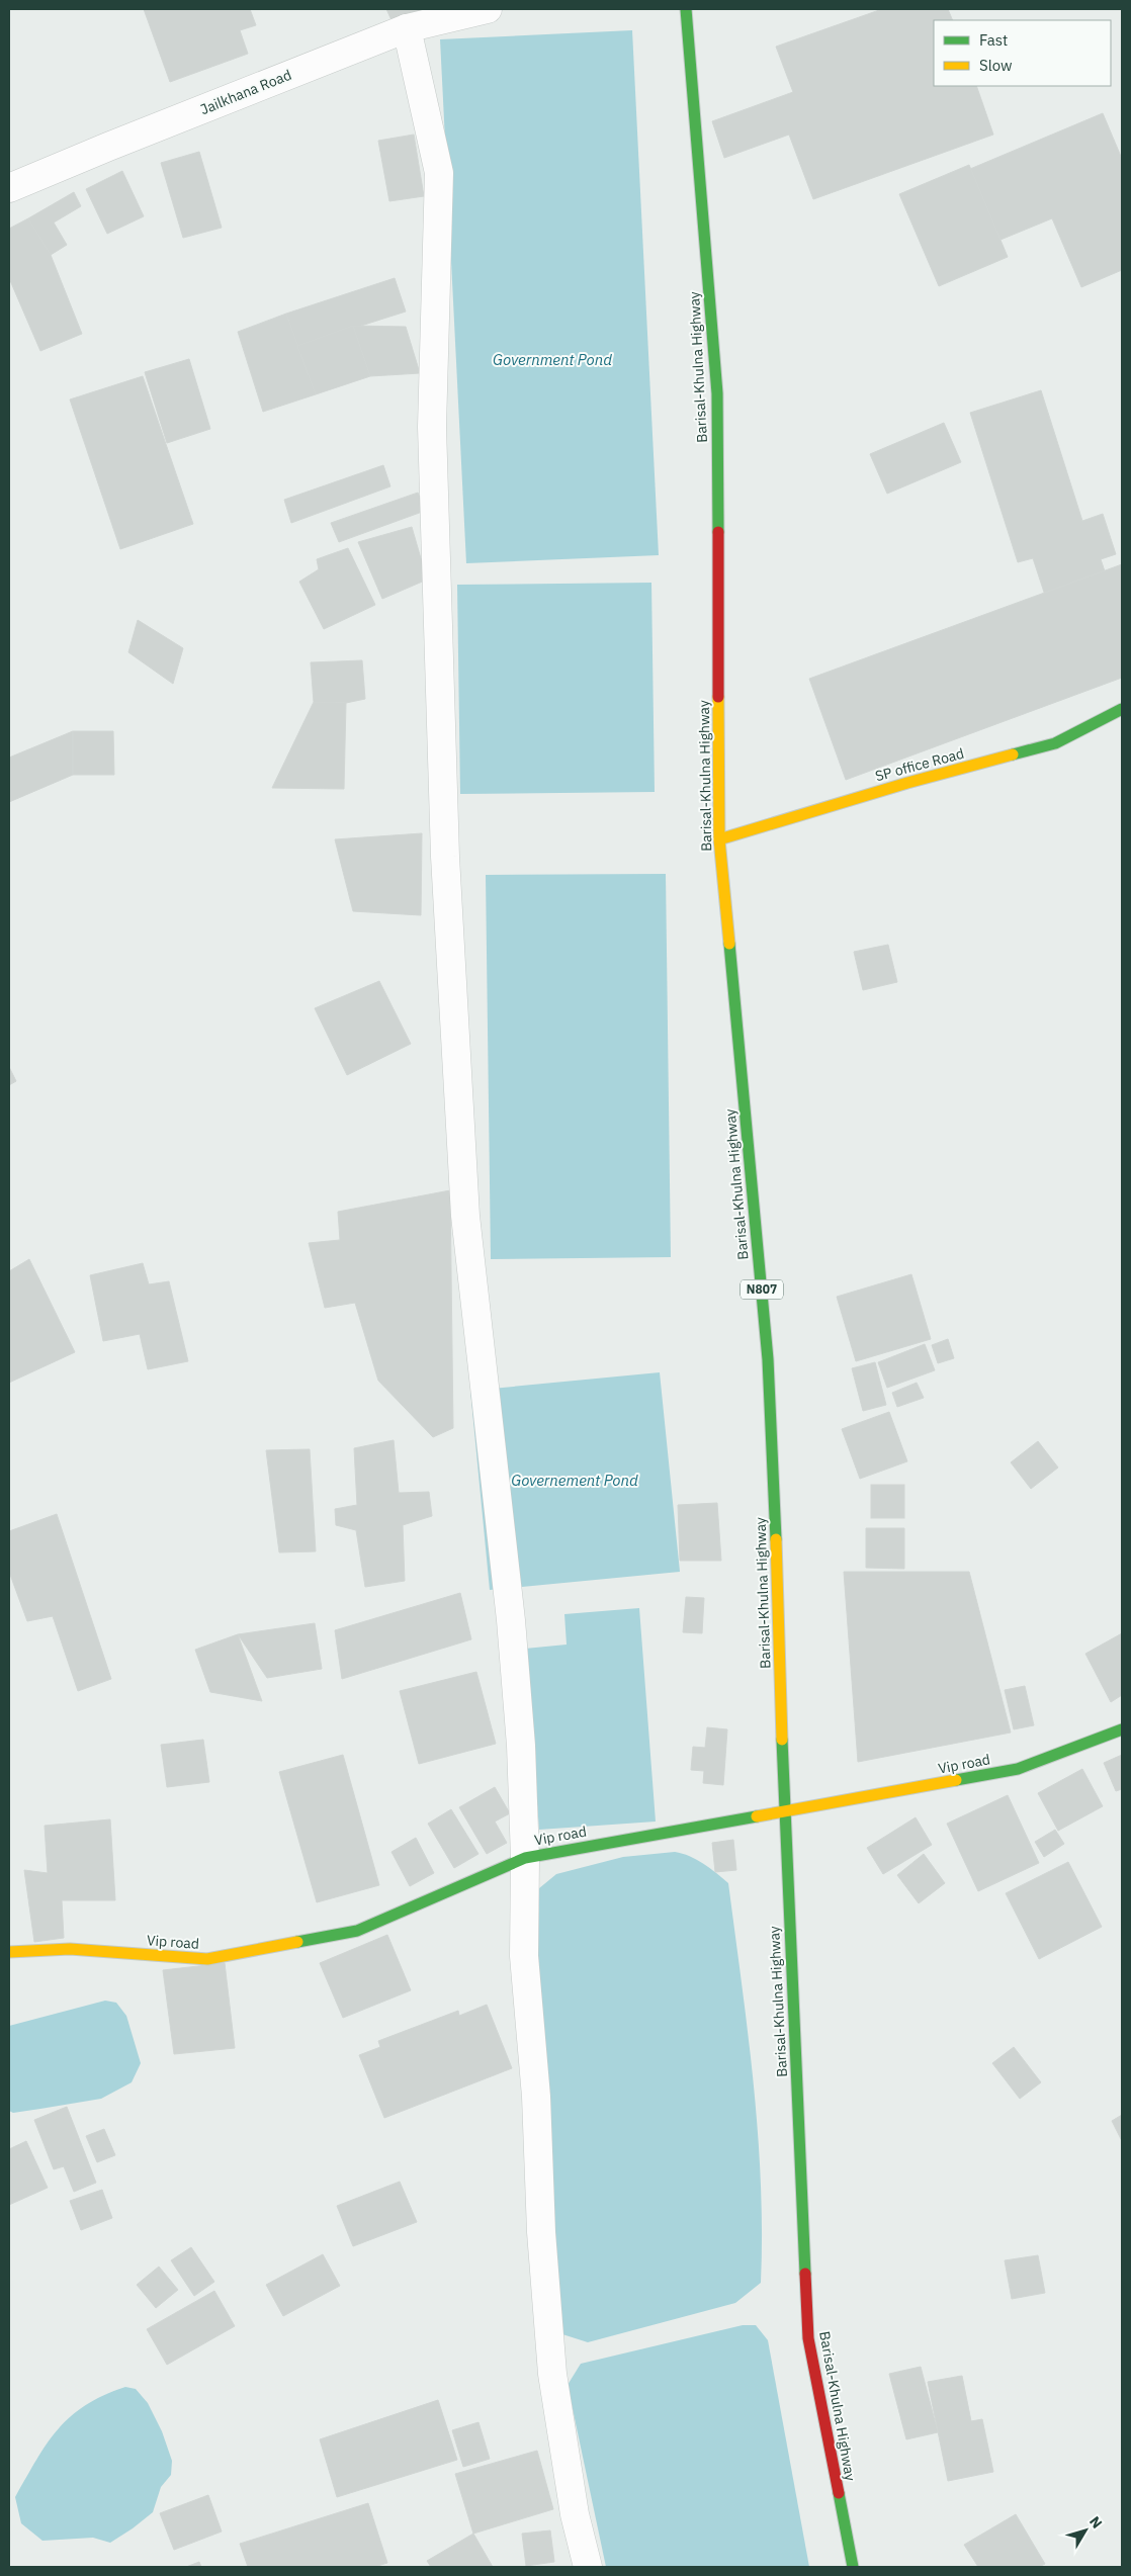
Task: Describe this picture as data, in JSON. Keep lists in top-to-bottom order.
{
  "streets": {
    "main road": [
      "Barisal-Khulna Highway",
      "SP office Road",
      "N807",
      "Vip road"
    ],
    "street": ["Jailkhana Road"]
  },
  "crossings": [
    ["Barisal-Khulna Highway", "SP office Road"],
    ["Barisal-Khulna Highway", "Vip road"]
  ],
  "water": ["Government Pond", "Governement Pond"],
  "legend": ["Fast", "Slow"],
  "north": "top right"
}
